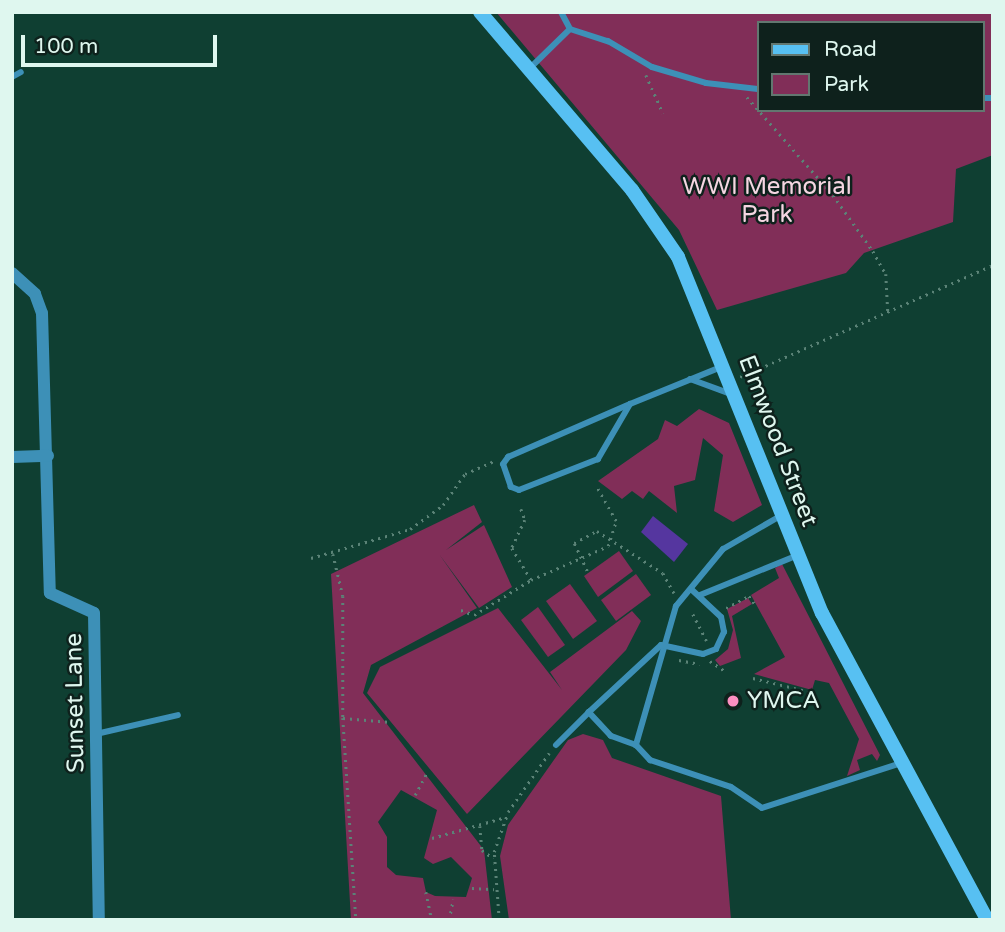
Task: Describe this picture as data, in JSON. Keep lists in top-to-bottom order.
{
  "streets": {
    "main road": ["Elmwood Street"],
    "street": ["Sunset Lane"]
  },
  "parks": ["WWI Memorial Park"],
  "places": ["YMCA"],
  "legend": ["Road", "Park"],
  "scale_bar": "100 m"
}
